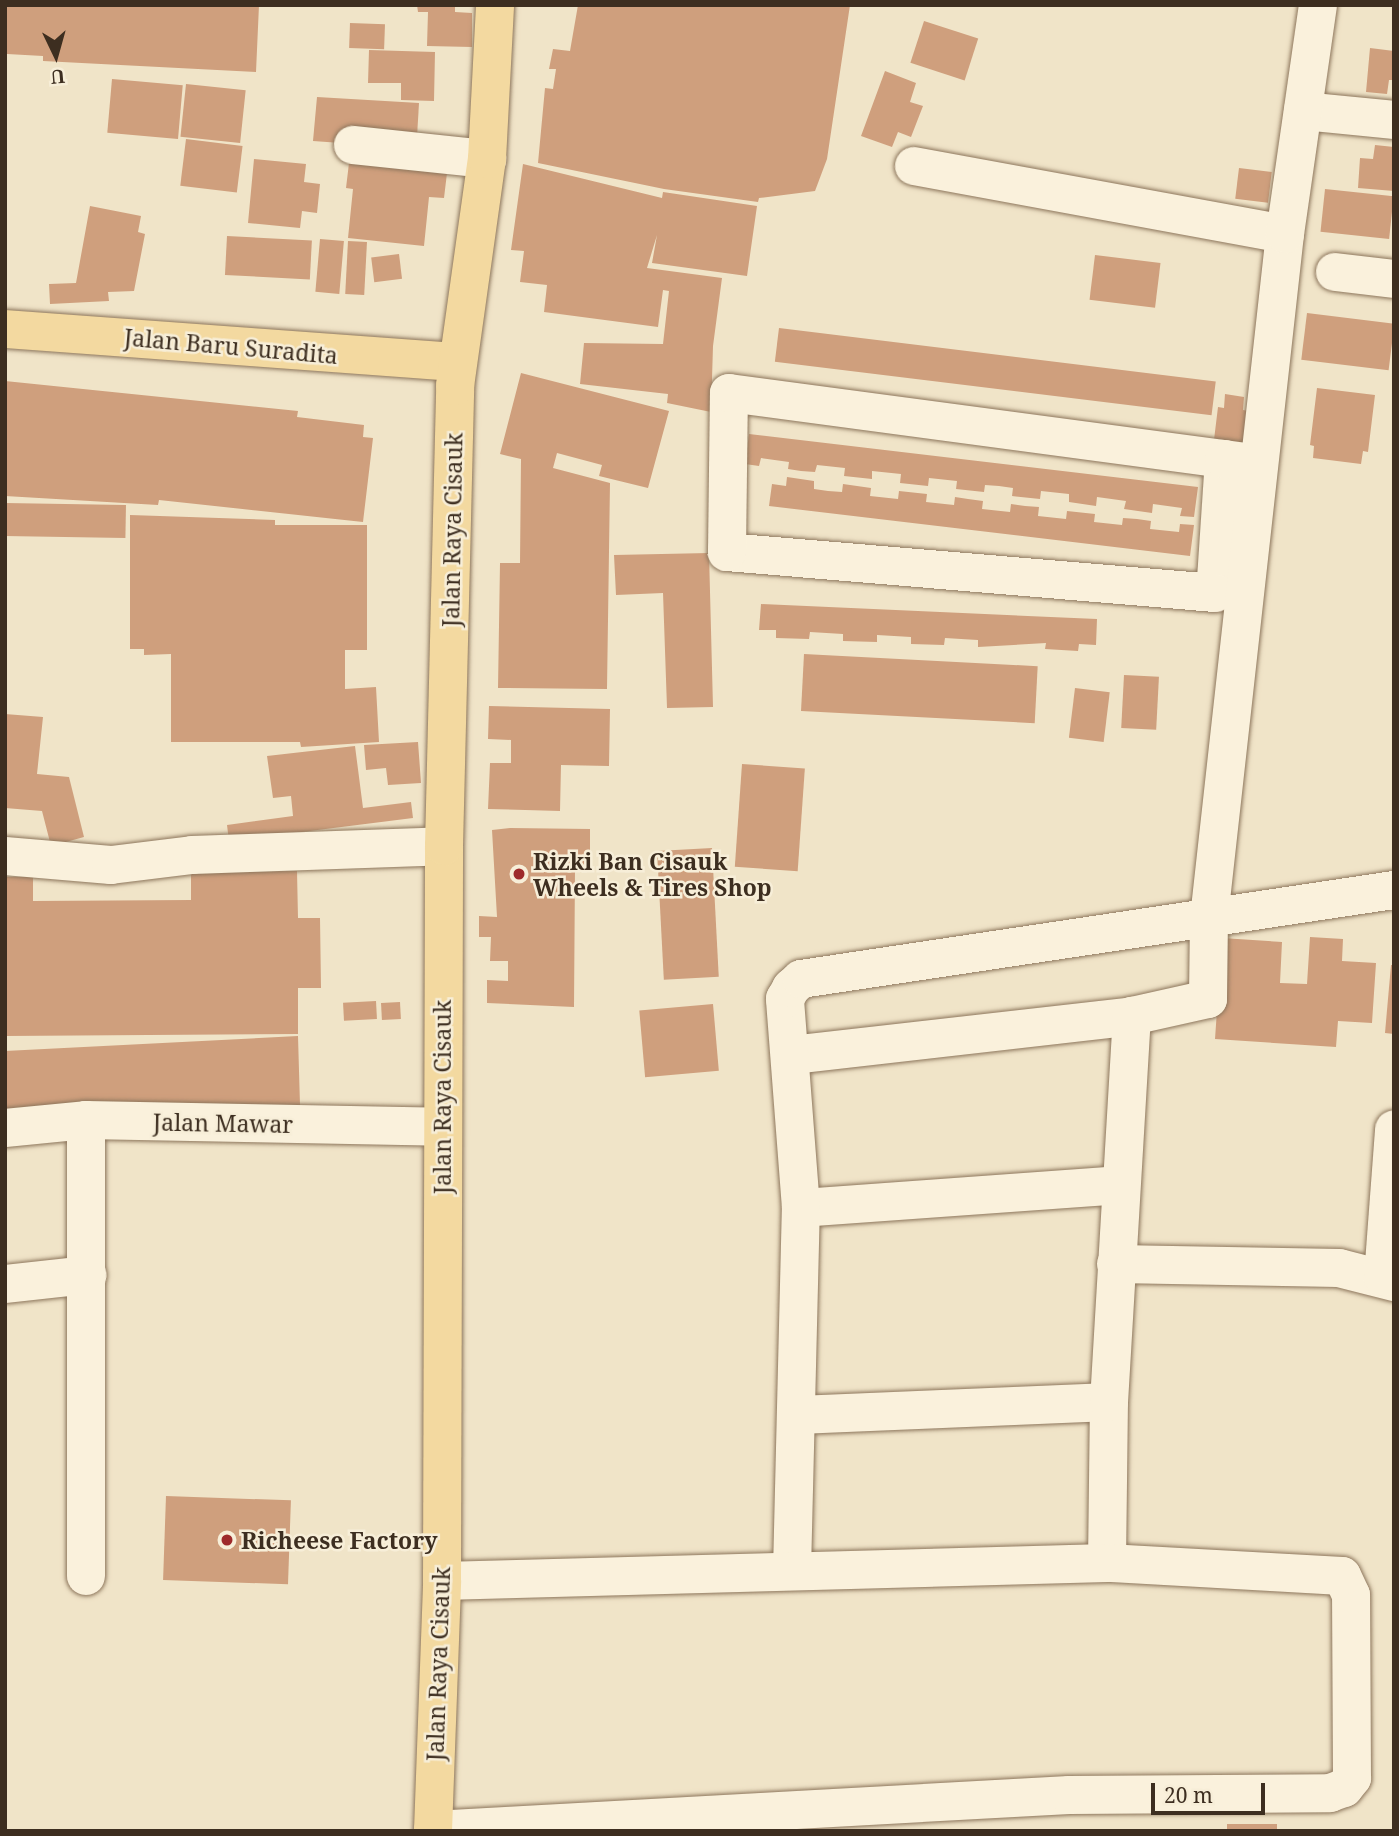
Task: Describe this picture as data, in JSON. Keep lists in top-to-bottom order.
{
  "streets": {
    "main road": ["Jalan Baru Suradita", "Jalan Raya Cisauk"],
    "street": ["Jalan Mawar"]
  },
  "crossings": [
    ["Jalan Baru Suradita", "Jalan Raya Cisauk"],
    ["Jalan Raya Cisauk", "Jalan Mawar"]
  ],
  "places": ["Rizki Ban Cisauk Wheels & Tires Shop", "Richeese Factory"],
  "scale_bar": "20 m",
  "north": "bottom"
}
